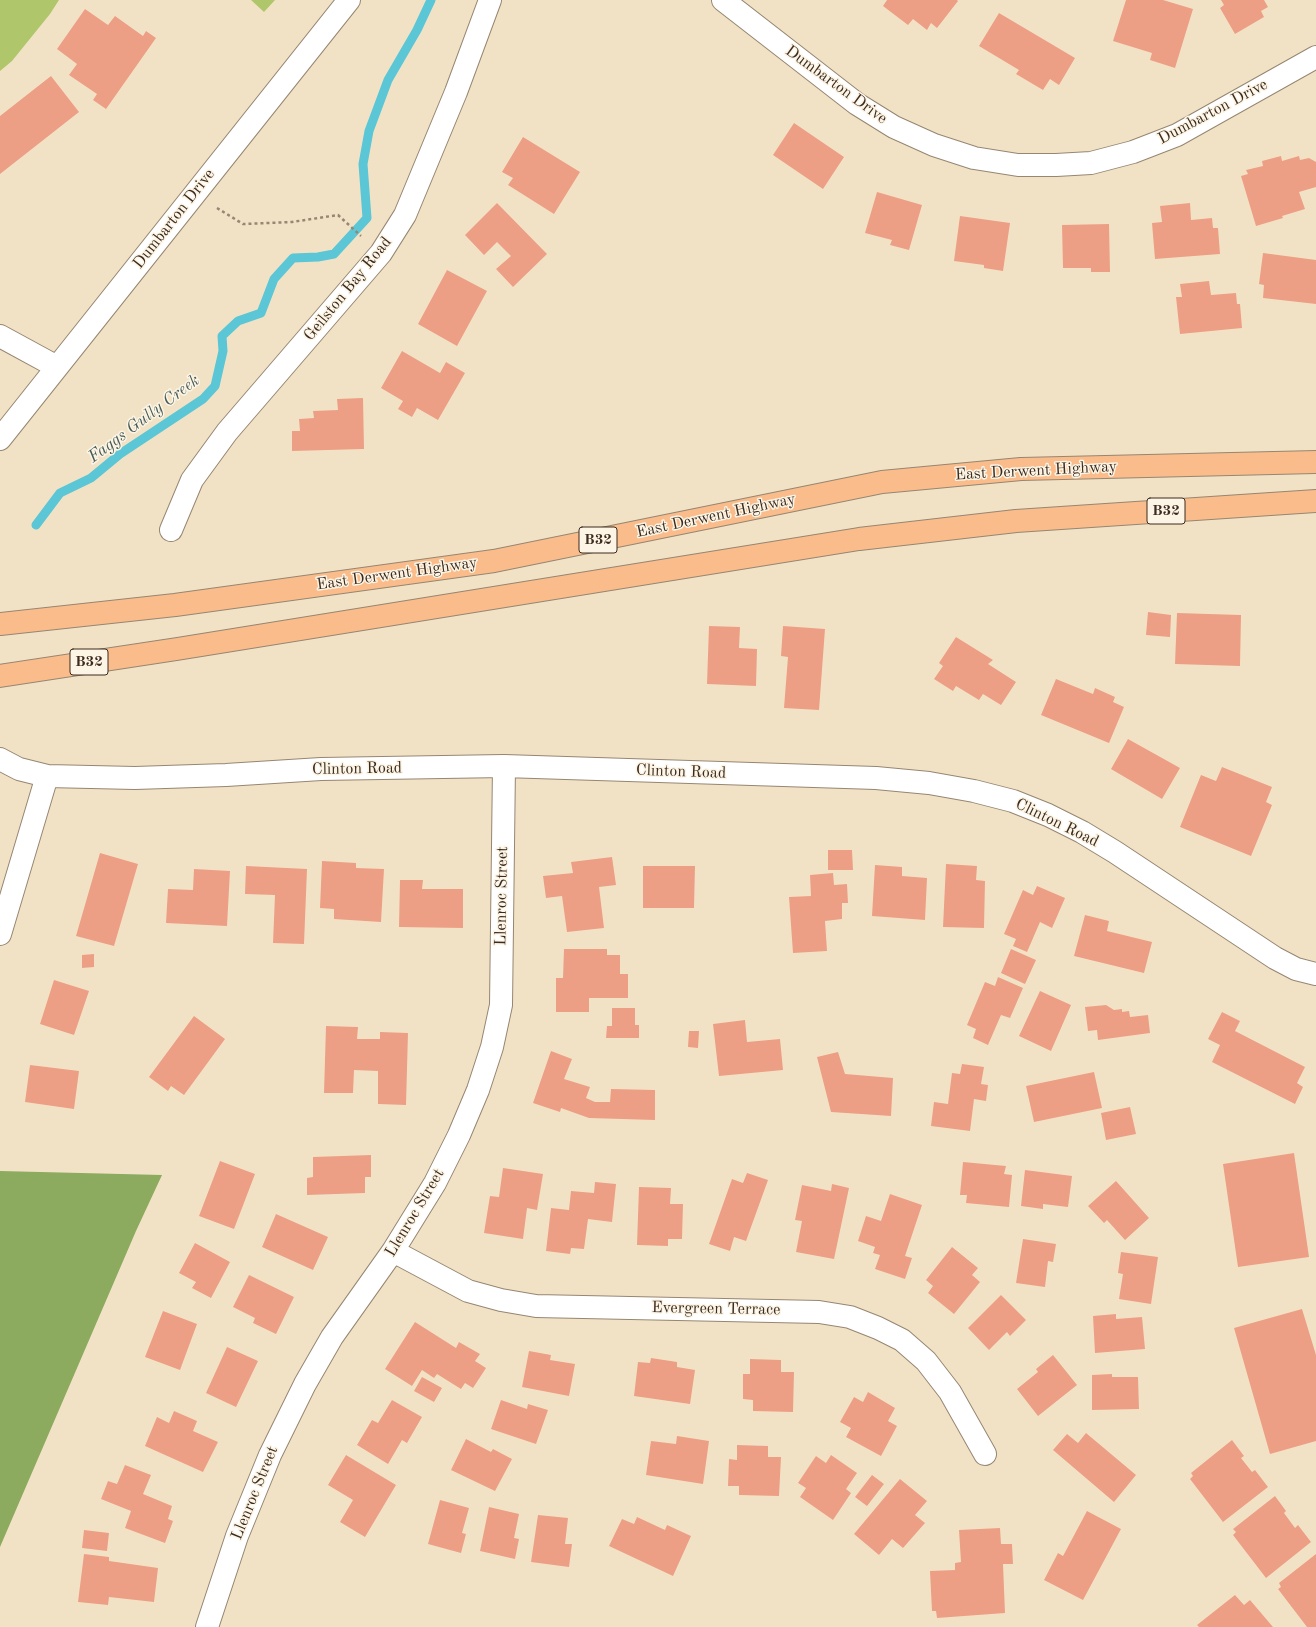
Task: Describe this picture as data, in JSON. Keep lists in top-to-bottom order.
{
  "streets": {
    "main road": ["East Derwent Highway", "B32"],
    "street": [
      "Dumbarton Drive",
      "Geilston Bay Road",
      "Clinton Road",
      "Llenroc Street",
      "Evergreen Terrace"
    ]
  },
  "crossings": [
    ["Clinton Road", "Llenroc Street"],
    ["Llenroc Street", "Evergreen Terrace"]
  ],
  "water": ["Faggs Gully Creek"]
}
